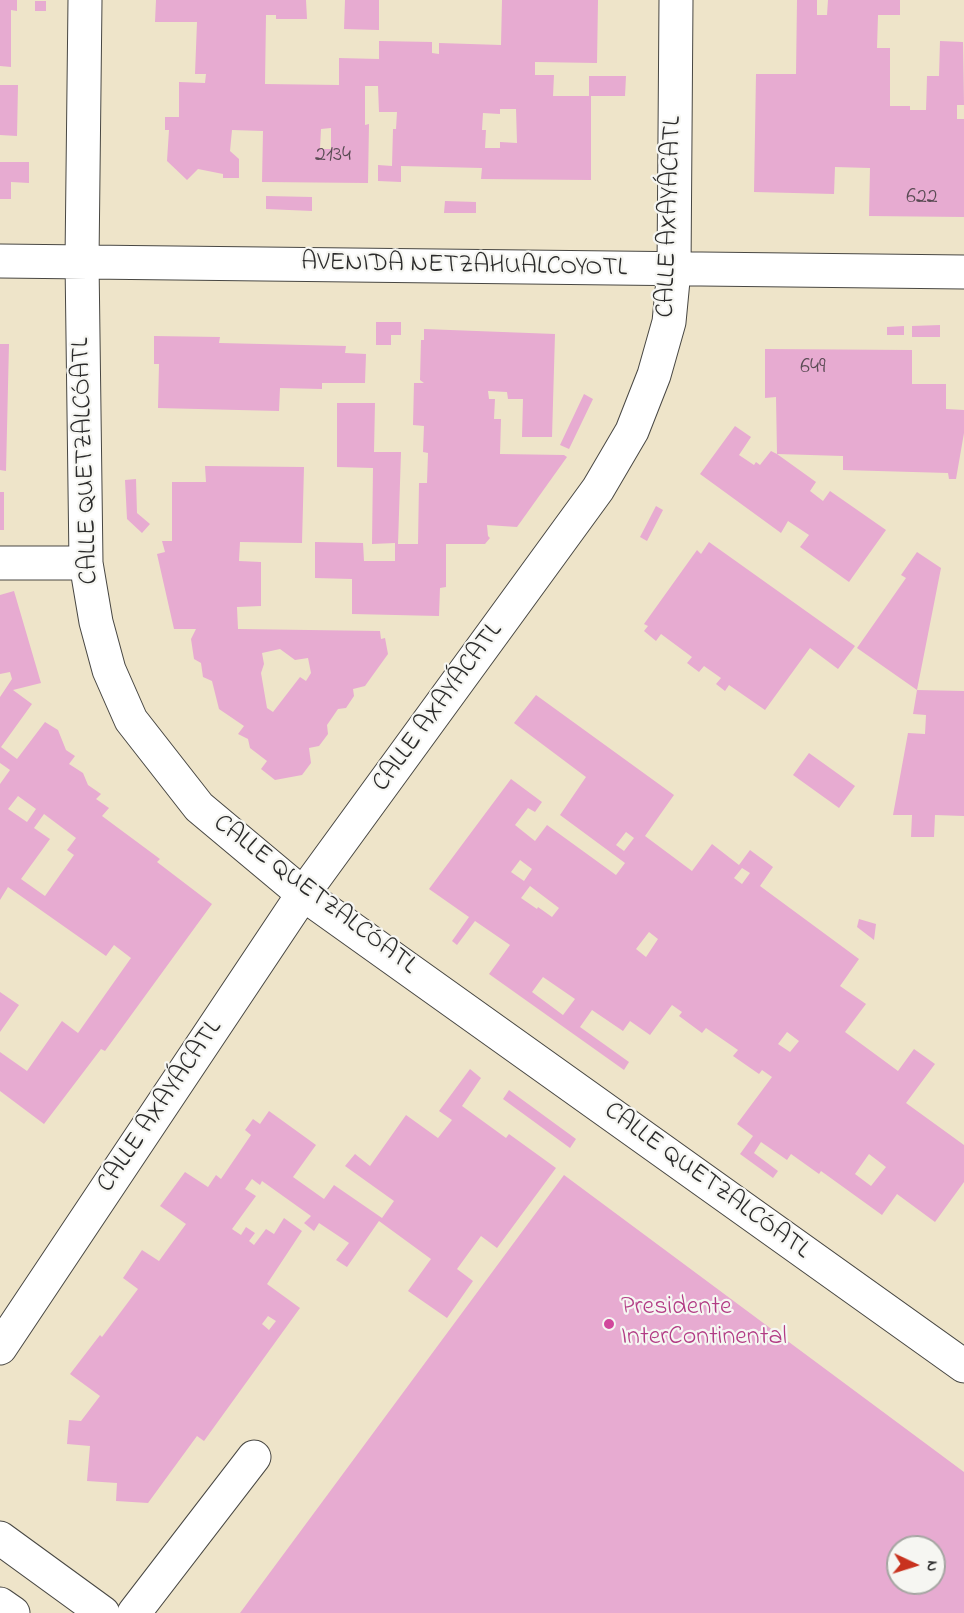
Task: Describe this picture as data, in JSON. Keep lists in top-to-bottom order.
{
  "streets": {
    "street": ["CALLE AXAYÁCATL", "AVENIDA NETZAHUALCOYOTL", "CALLE QUETZALCÓATL"]
  },
  "crossings": [
    ["CALLE AXAYÁCATL", "AVENIDA NETZAHUALCOYOTL"],
    ["CALLE AXAYÁCATL", "CALLE QUETZALCÓATL"],
    ["AVENIDA NETZAHUALCOYOTL", "CALLE QUETZALCÓATL"]
  ],
  "places": ["Presidente InterContinental"],
  "house_numbers": ["2134", "622", "649"],
  "north": "right"
}
